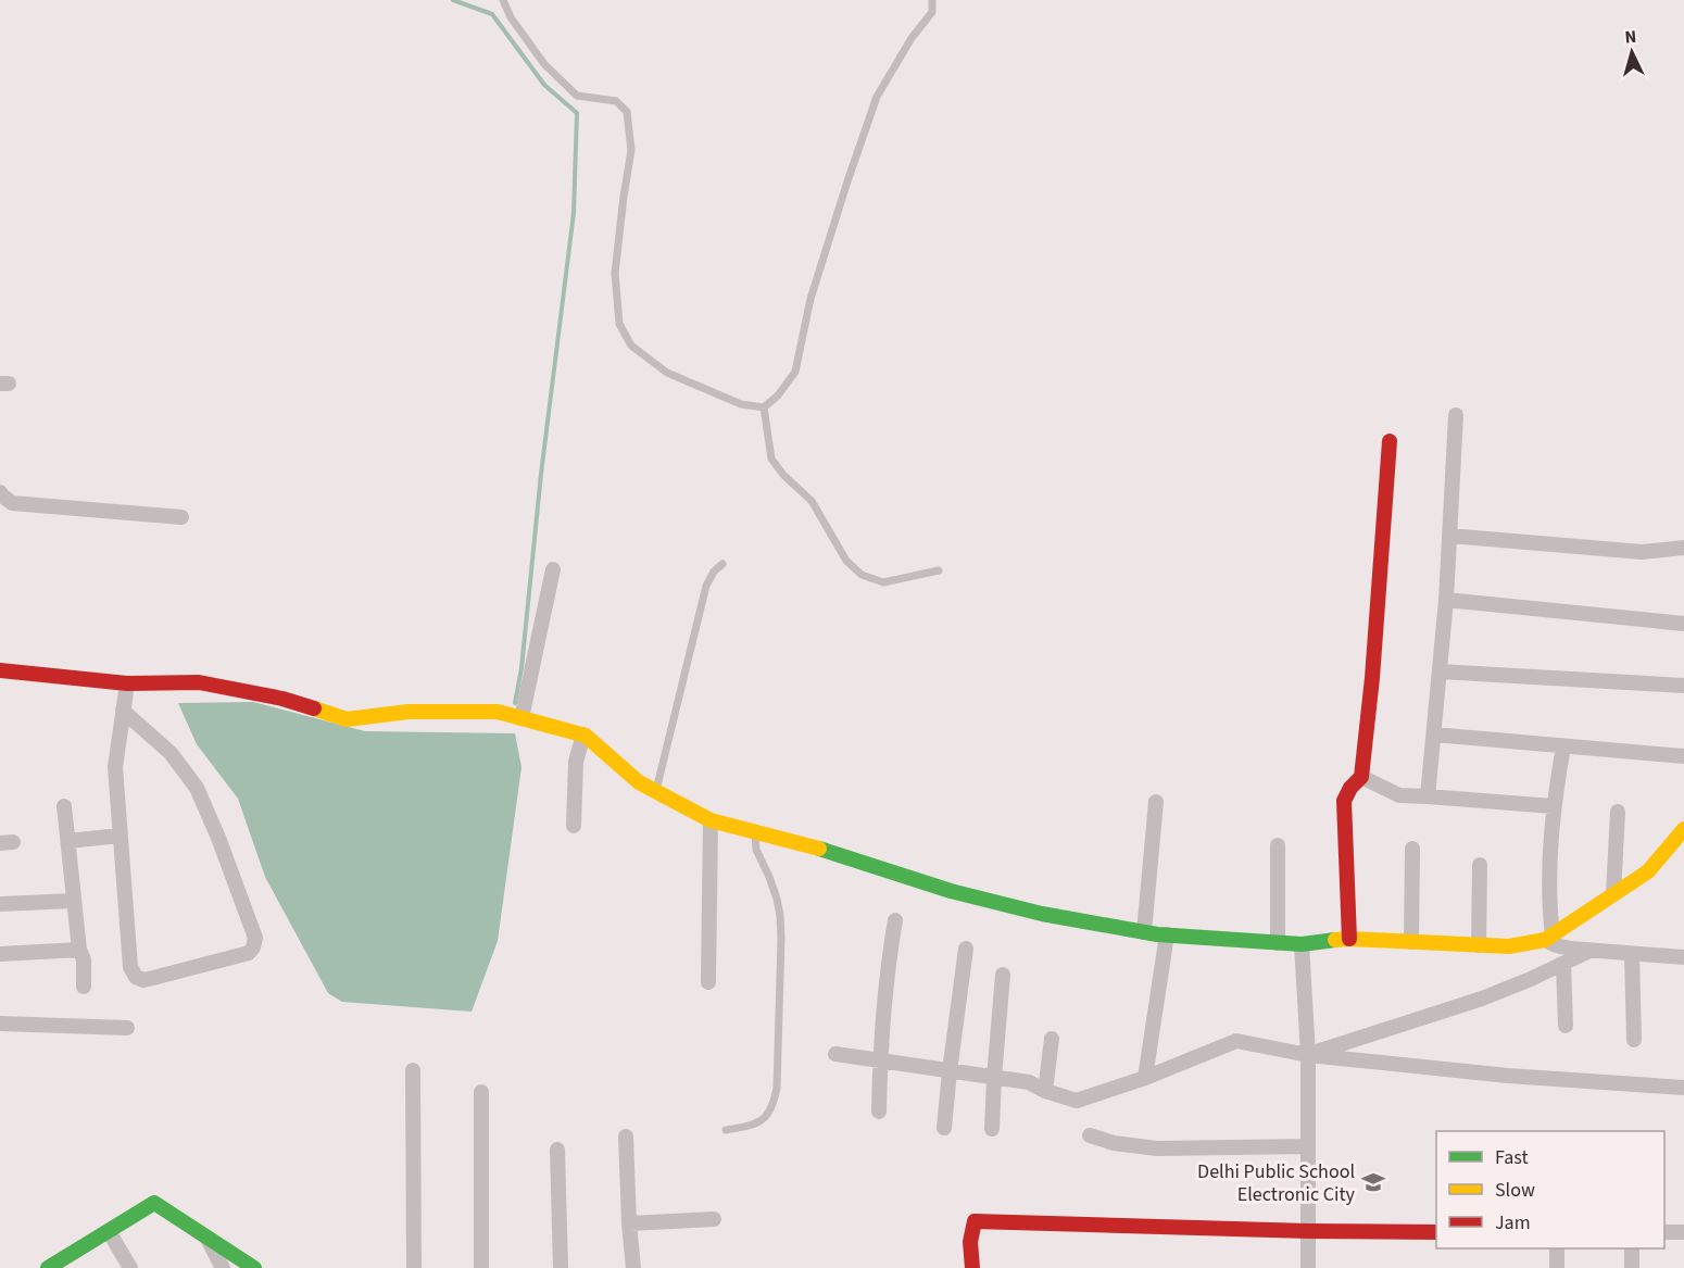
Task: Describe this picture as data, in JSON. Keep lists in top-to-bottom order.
{
  "places": {
    "school or university": ["Delhi Public School Electronic City"]
  },
  "legend": ["Fast", "Slow", "Jam"],
  "north": "top"
}
